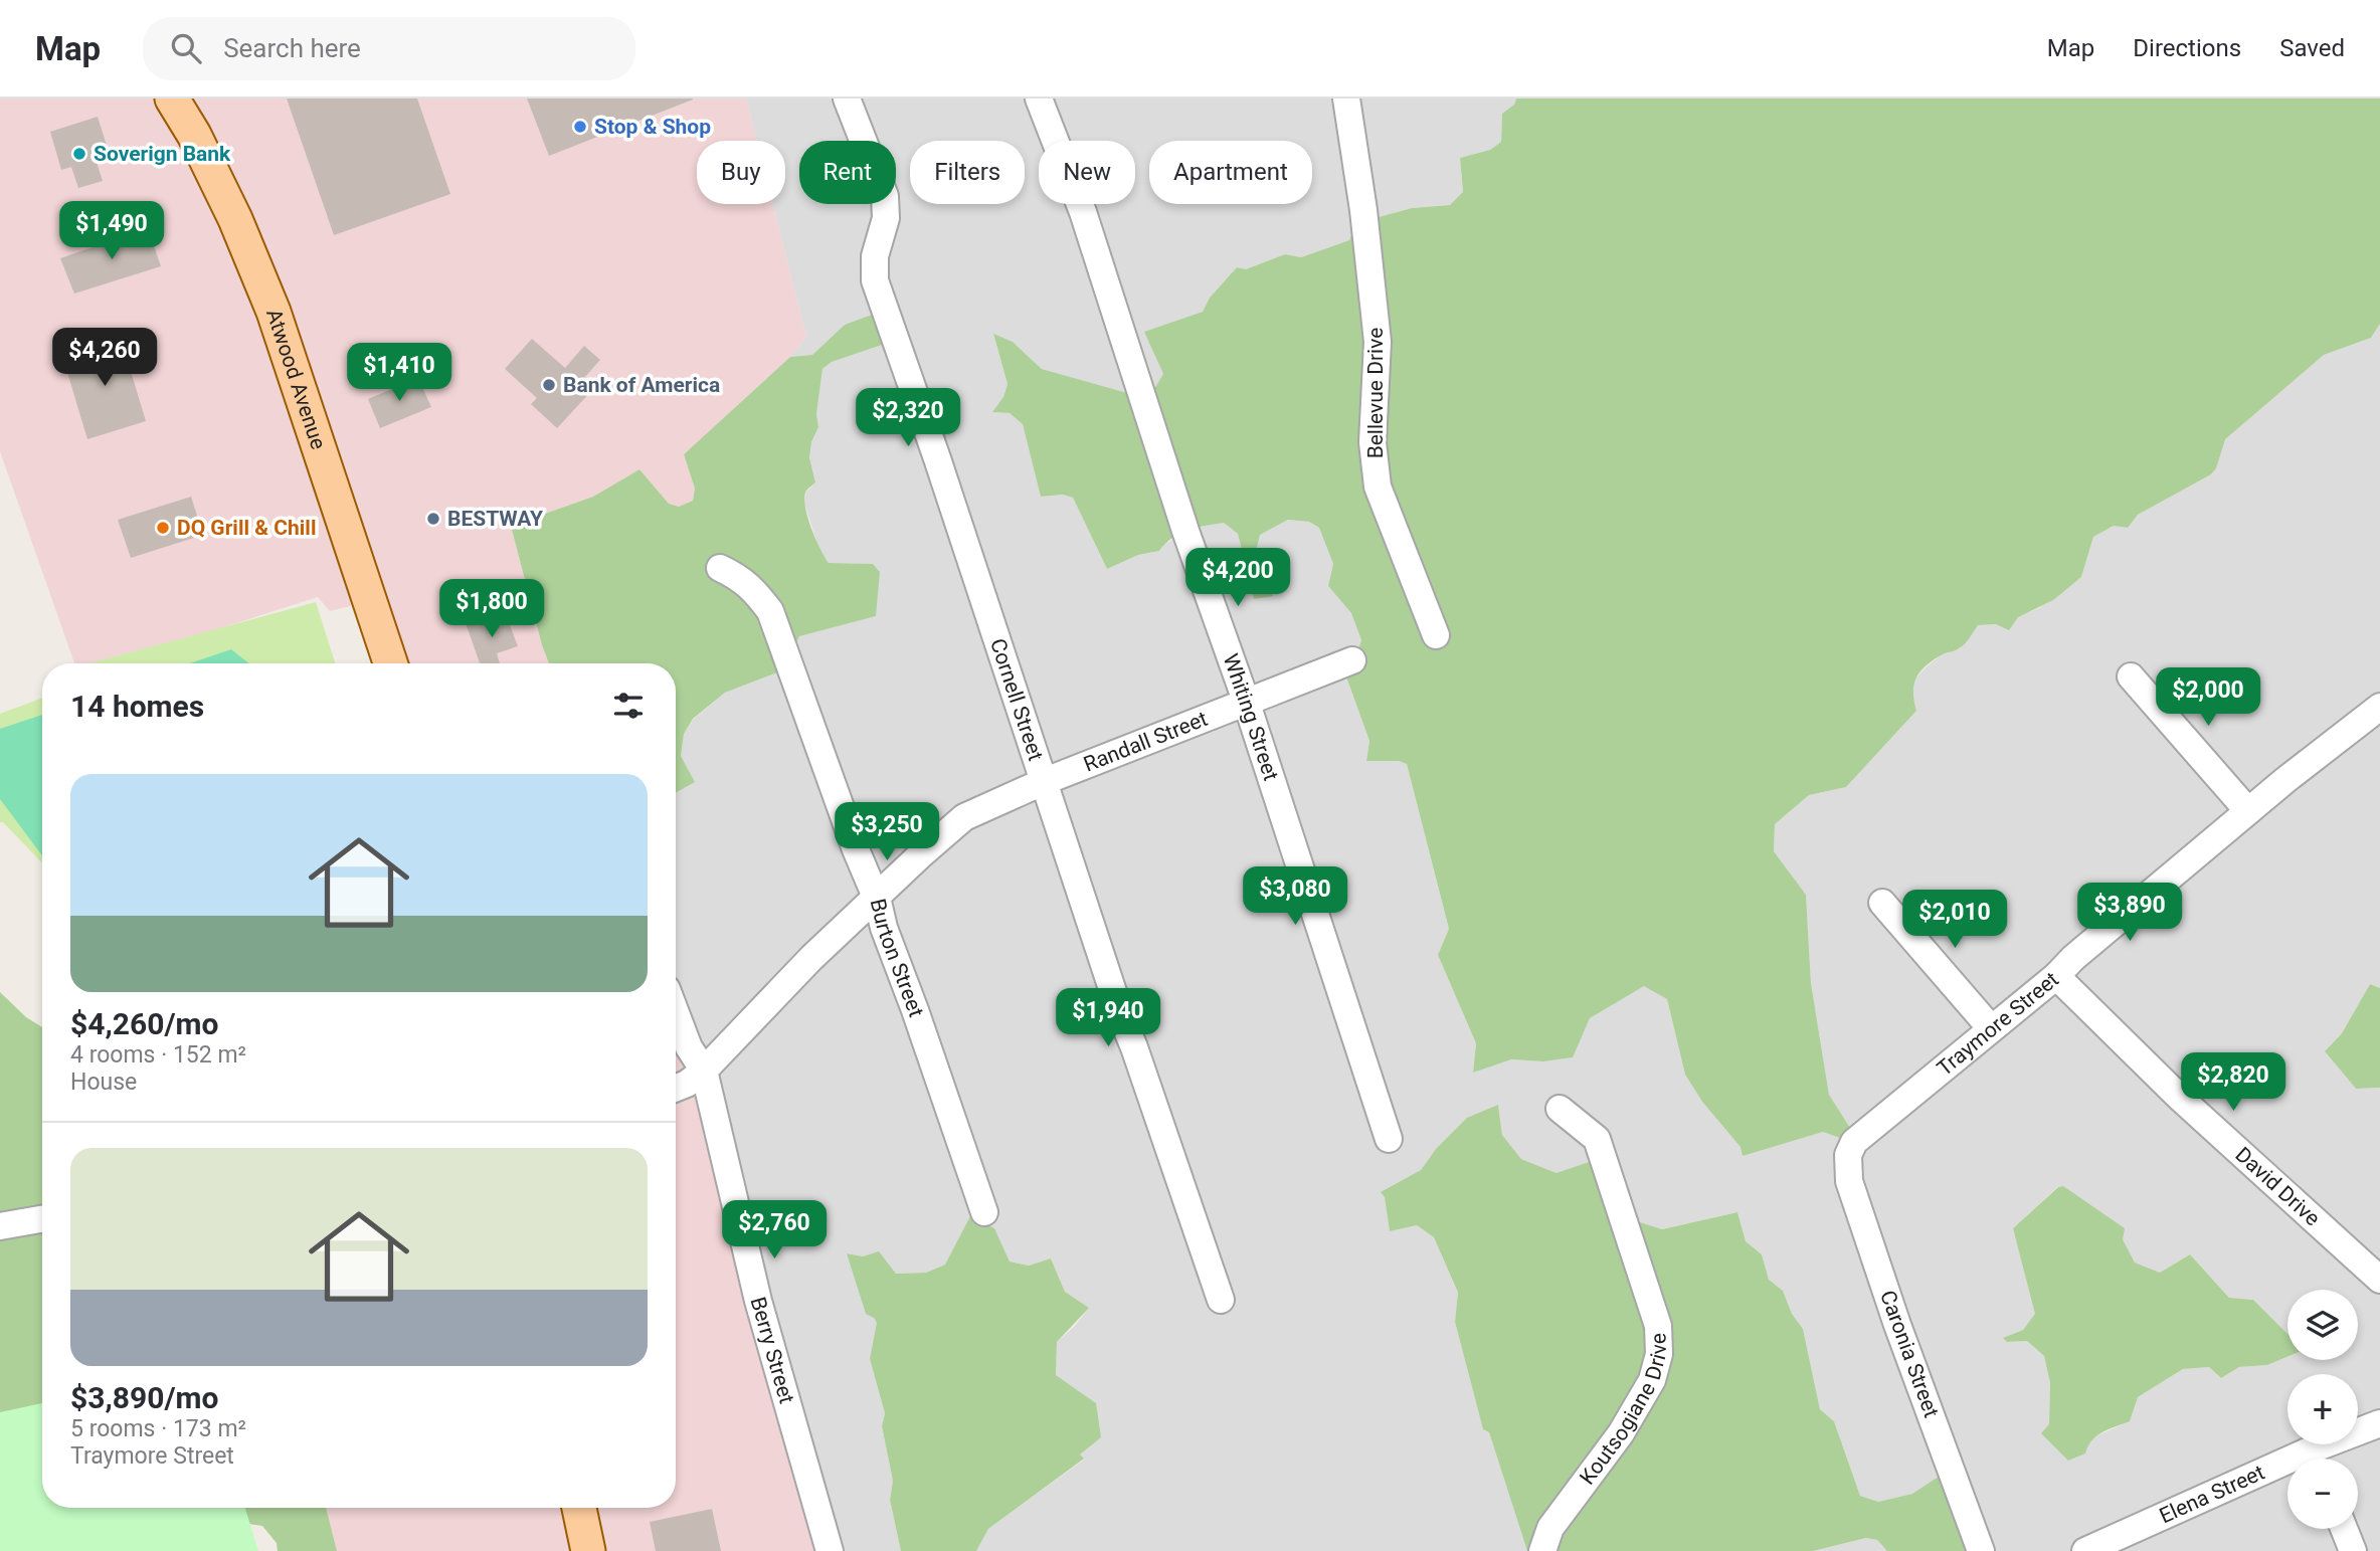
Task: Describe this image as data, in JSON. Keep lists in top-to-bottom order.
{
  "streets": {
    "main road": ["Atwood Avenue"],
    "street": [
      "Bellevue Drive",
      "Cornell Street",
      "Whiting Street",
      "Randall Street",
      "Burton Street",
      "Traymore Street",
      "David Drive",
      "Berry Street",
      "Caronia Street",
      "Koutsogiane Drive",
      "Elena Street"
    ]
  },
  "crossings": [
    ["Cornell Street", "Randall Street"],
    ["Whiting Street", "Randall Street"],
    ["Randall Street", "Burton Street"],
    ["Randall Street", "Berry Street"],
    ["Traymore Street", "David Drive"],
    ["Traymore Street", "Caronia Street"]
  ],
  "places": [
    "Stop & Shop",
    "Soverign Bank",
    "Bank of America",
    "BESTWAY",
    "DQ Grill & Chill"
  ],
  "page": {
    "header": "Map",
    "search": "Search here",
    "nav": ["Map", "Directions", "Saved"],
    "chip": [
      "Buy",
      "Rent",
      "Filters",
      "New",
      "Apartment"
    ],
    "price": [
      "$1,490",
      "$4,260",
      "$1,410",
      "$2,320",
      "$4,200",
      "$1,800",
      "$2,000",
      "$3,250",
      "$3,080",
      "$3,890",
      "$2,010",
      "$1,940",
      "$2,820",
      "$2,760"
    ],
    "heading": "14 homes",
    "list": [
      {
        "name": "$4,260/mo",
        "note": "4 rooms · 152 m² · House"
      },
      {
        "name": "$3,890/mo",
        "note": "5 rooms · 173 m² · Traymore Street"
      }
    ],
    "map_buttons": ["+", "−"]
  }
}
